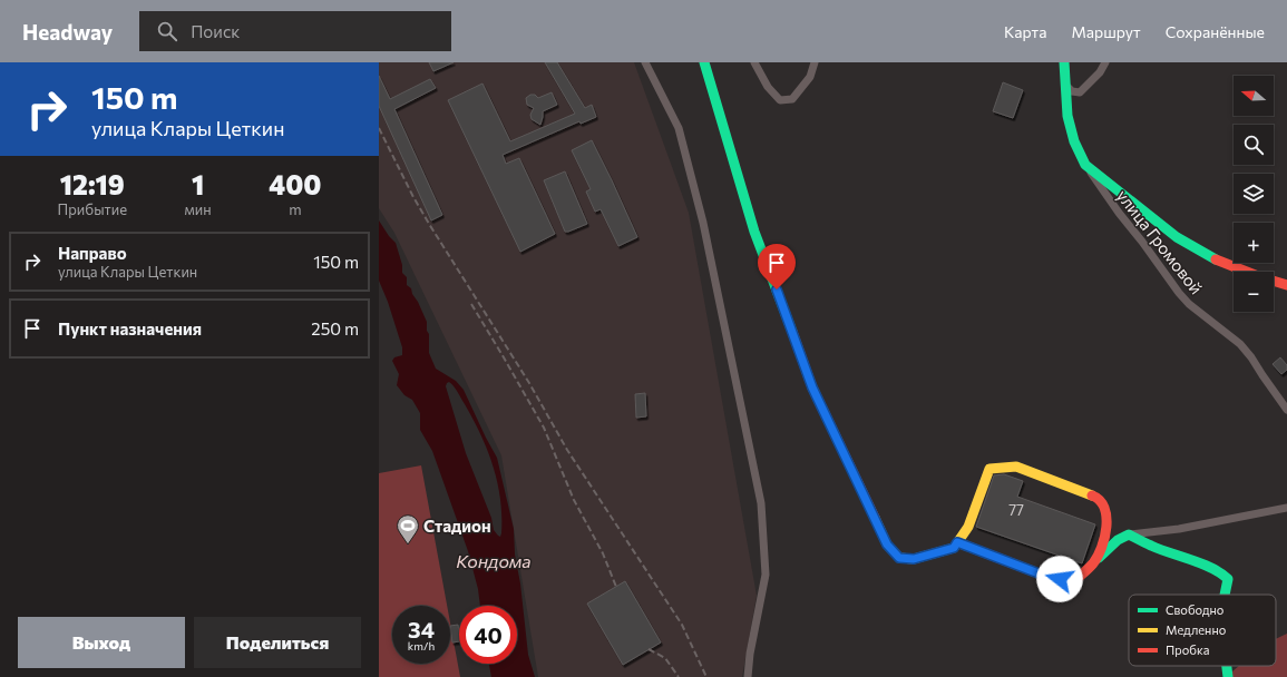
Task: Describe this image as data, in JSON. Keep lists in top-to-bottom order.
{
  "streets": {
    "street": ["улица Громовой"]
  },
  "water": ["Кондома"],
  "places": {
    "sports": ["Стадион"]
  },
  "house_numbers": ["77"],
  "legend": ["Свободно", "Медленно", "Пробка"],
  "north": "left",
  "page": {
    "header": "Headway",
    "search": "Поиск",
    "nav": ["Карта", "Маршрут", "Сохранённые"],
    "turn": ["150 m", "улица Клары Цеткин"],
    "map_buttons": ["+", "−"],
    "eta": [
      "12:19",
      "Прибытие",
      "1",
      "мин",
      "400",
      "m"
    ],
    "list": [
      {
        "name": "Направо",
        "note": "улица Клары Цеткин",
        "value": "150 m"
      },
      {
        "name": "Пункт назначения",
        "value": "250 m"
      }
    ],
    "speed": "34 km/h",
    "limit": "40",
    "buttons": ["Выход", "Поделиться"]
  }
}
